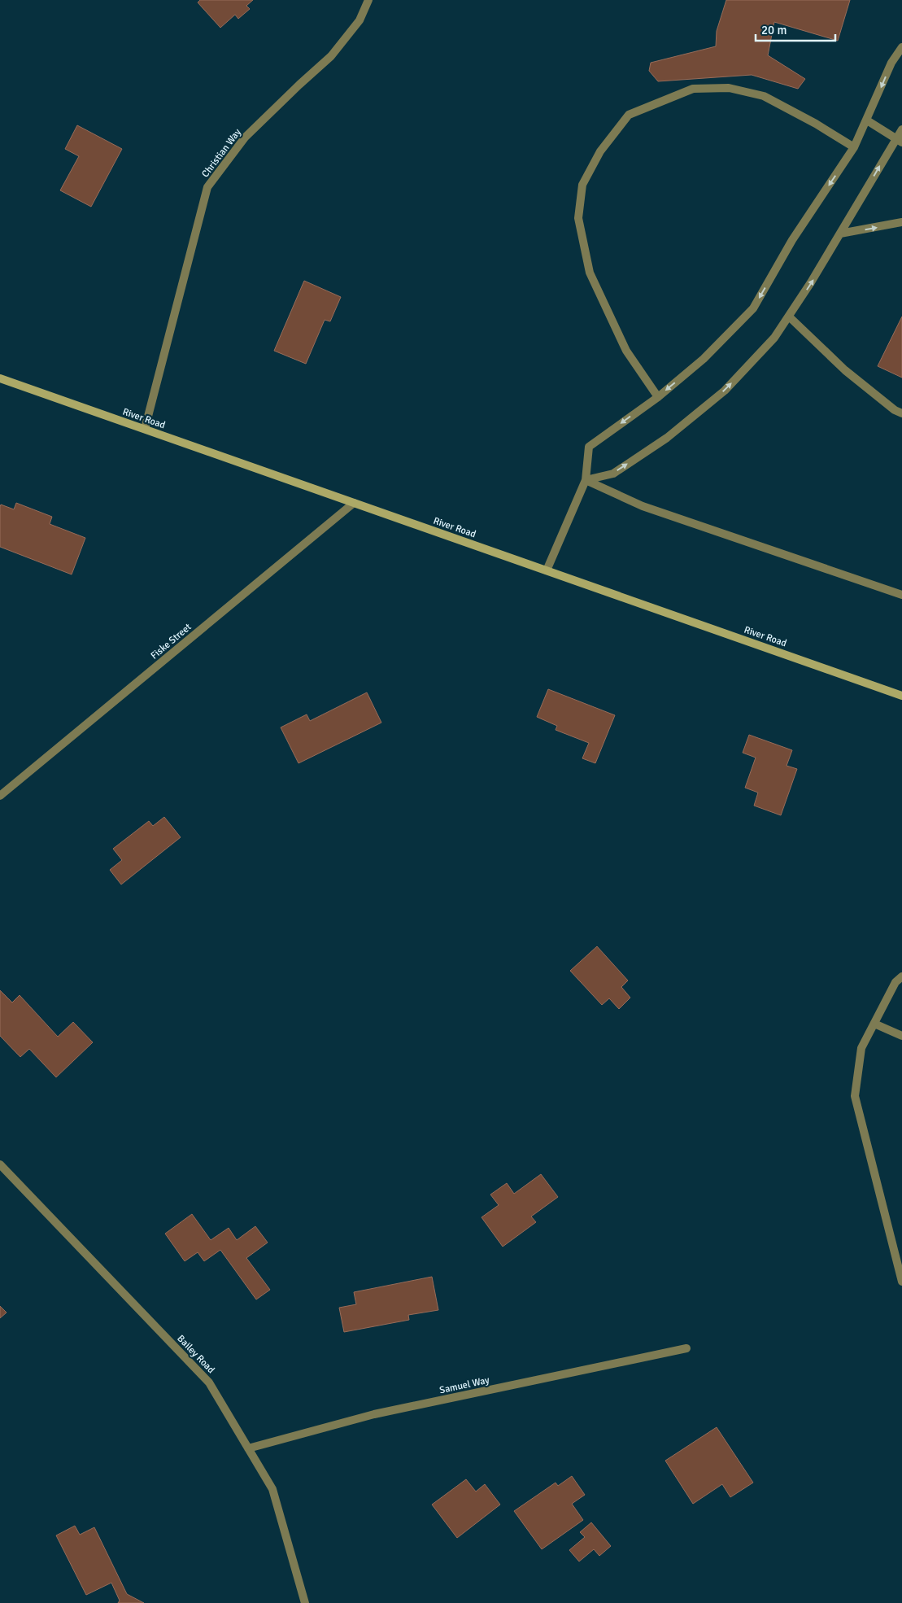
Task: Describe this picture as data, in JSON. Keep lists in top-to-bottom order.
{
  "streets": {
    "main road": ["River Road"],
    "street": [
      "Christian Way",
      "Fiske Street",
      "Bailey Road",
      "Samuel Way"
    ]
  },
  "crossings": [
    ["Christian Way", "River Road"],
    ["River Road", "Fiske Street"],
    ["Bailey Road", "Samuel Way"]
  ],
  "scale_bar": "20 m"
}
